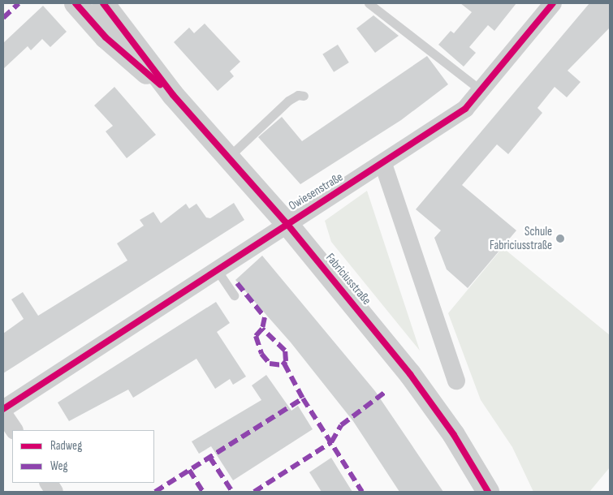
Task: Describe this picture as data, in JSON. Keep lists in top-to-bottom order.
{
  "streets": {
    "street": ["Owiesenstraße", "Fabriciusstraße"]
  },
  "crossings": [
    ["Owiesenstraße", "Fabriciusstraße"]
  ],
  "places": ["Schule Fabriciusstraße"],
  "legend": ["Radweg", "Weg"]
}
